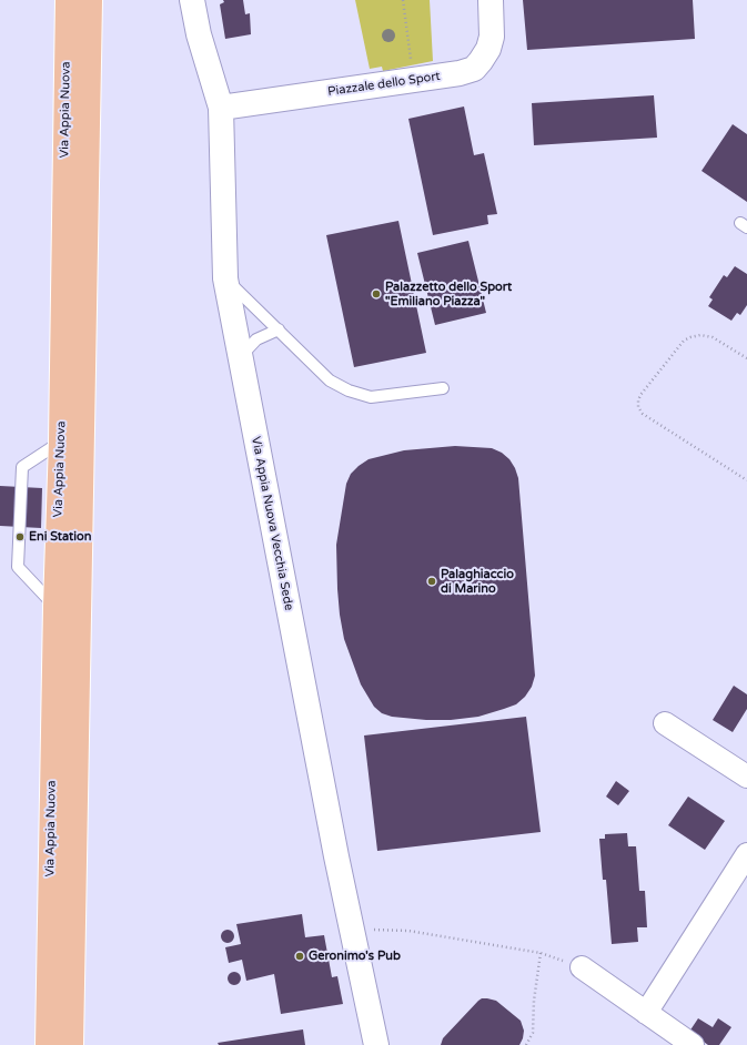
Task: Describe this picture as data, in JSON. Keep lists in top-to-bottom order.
{
  "streets": {
    "main road": ["Via Appia Nuova"],
    "street": ["Piazzale dello Sport", "Via Appia Nuova Vecchia Sede"]
  },
  "crossings": [
    ["Piazzale dello Sport", "Via Appia Nuova Vecchia Sede"]
  ],
  "places": [
    "Palazzetto dello Sport \"Emiliano Piazza\"",
    "Eni Station",
    "Palaghiaccio di Marino",
    "Geronimo's Pub"
  ]
}
